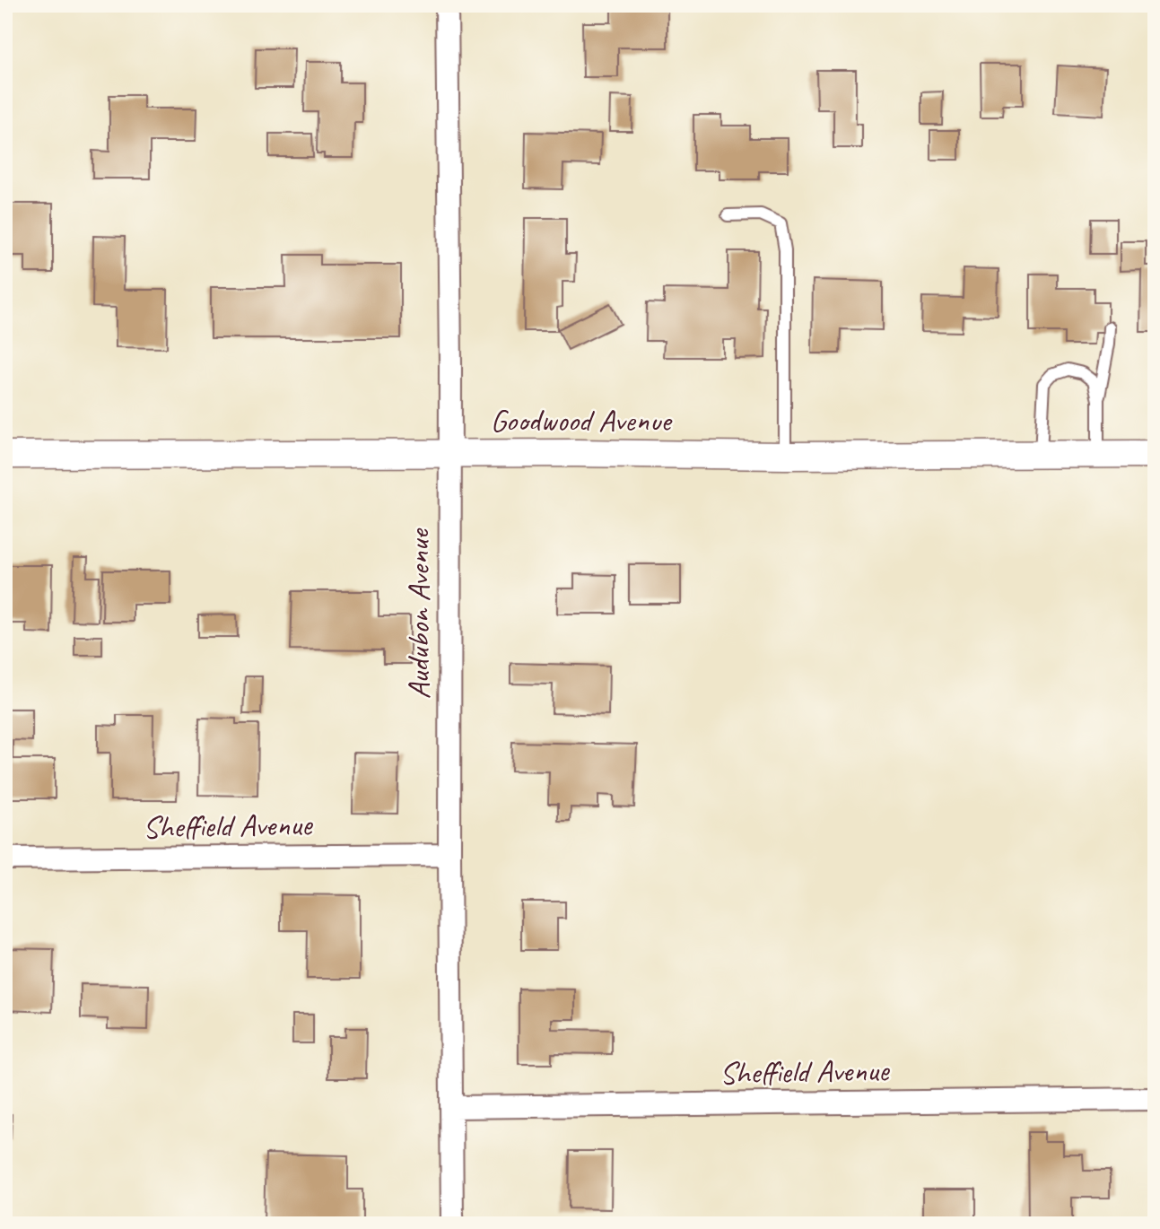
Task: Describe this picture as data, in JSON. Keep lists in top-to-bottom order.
{
  "streets": {
    "street": ["Goodwood Avenue", "Audubon Avenue", "Sheffield Avenue"]
  },
  "crossings": [
    ["Goodwood Avenue", "Audubon Avenue"],
    ["Audubon Avenue", "Sheffield Avenue"]
  ]
}
